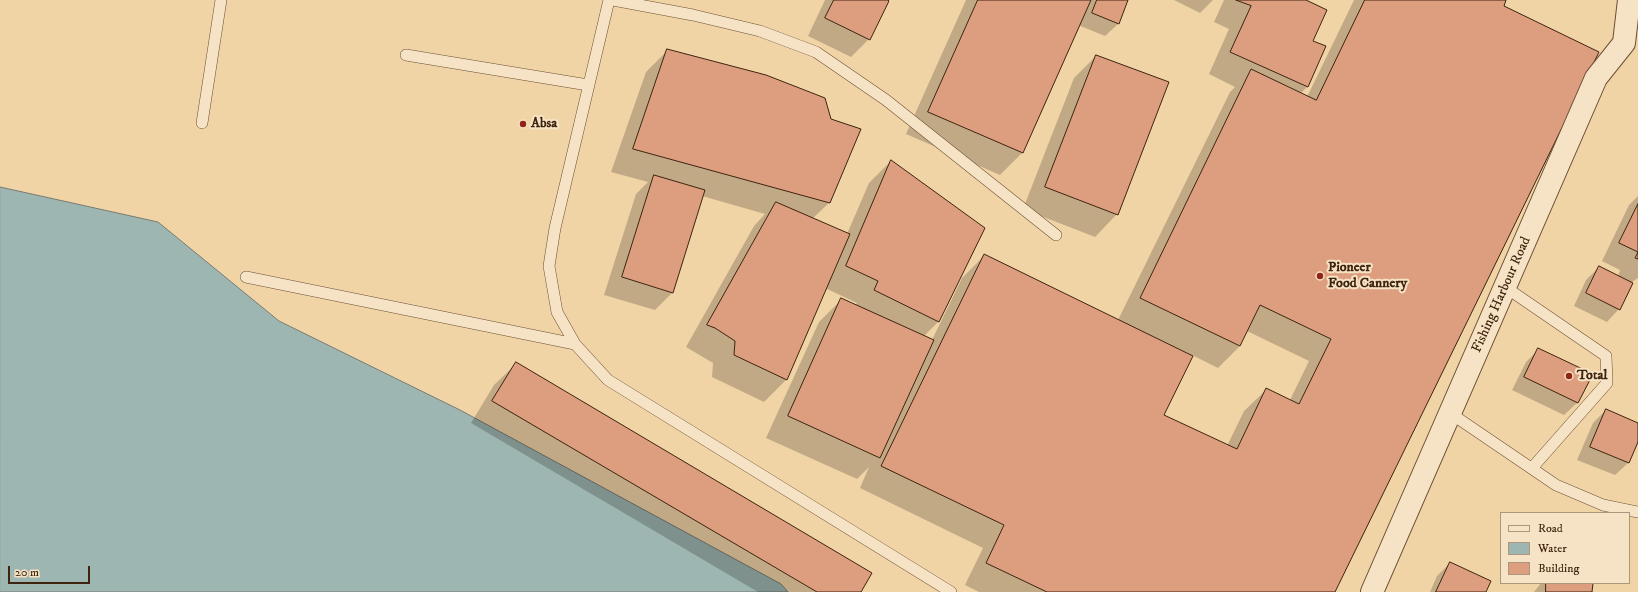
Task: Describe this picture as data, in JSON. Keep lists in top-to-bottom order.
{
  "streets": {
    "street": ["Fishing Harbour Road"]
  },
  "places": ["Absa", "Pioneer Food Cannery", "Total"],
  "legend": ["Road", "Water", "Building"],
  "scale_bar": "20 m"
}
